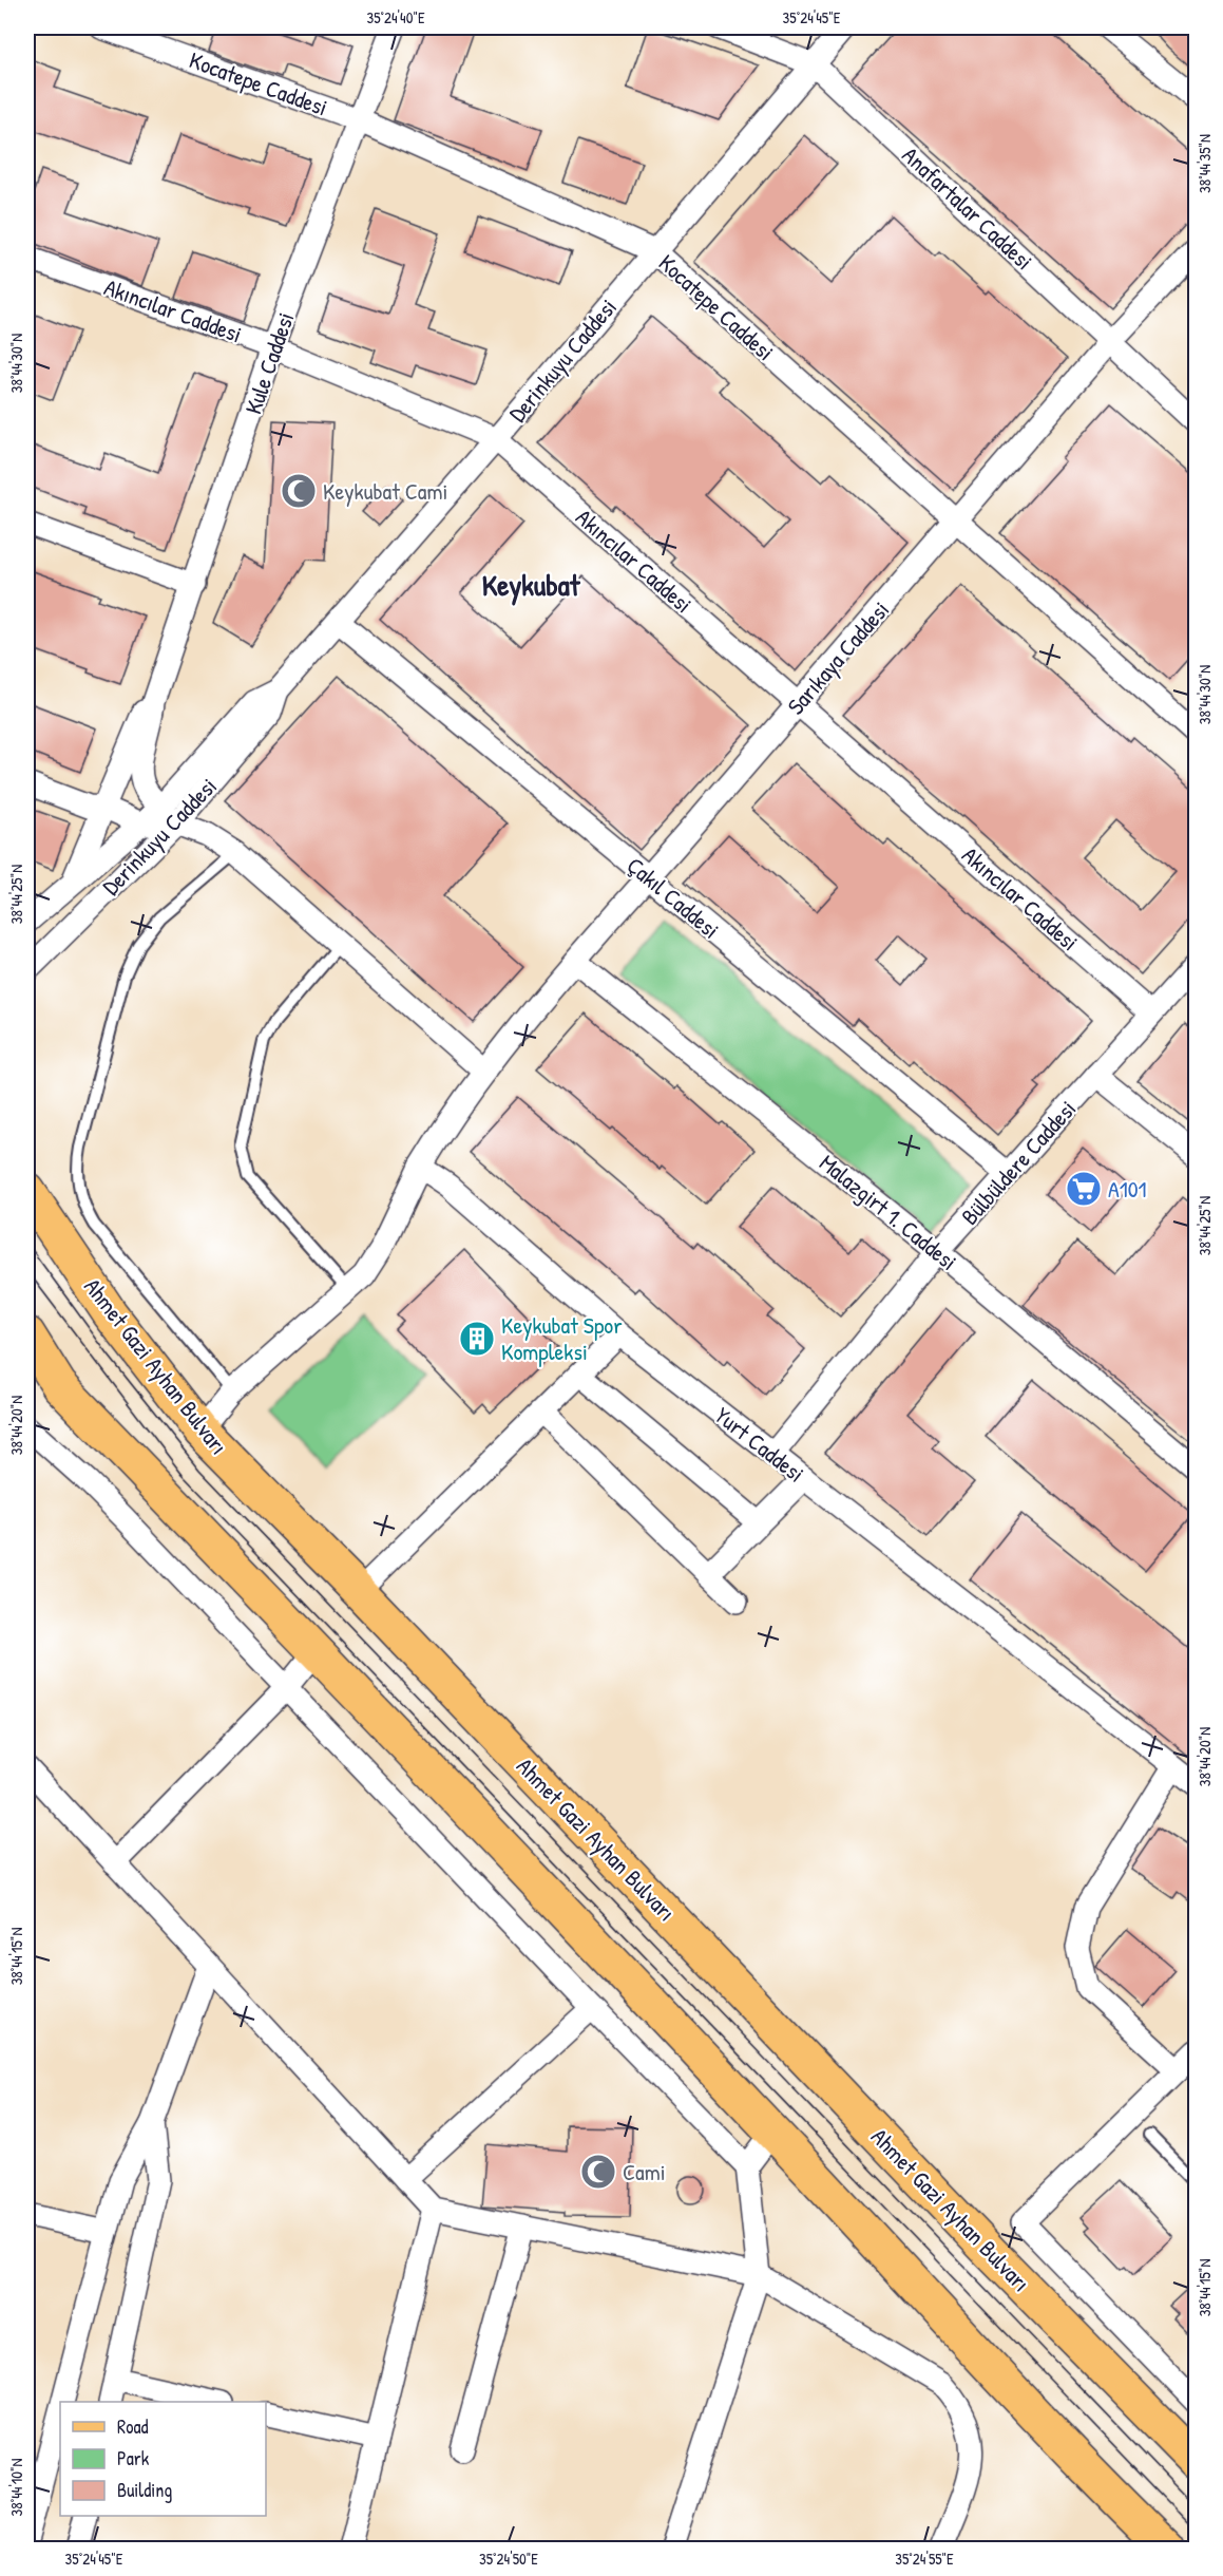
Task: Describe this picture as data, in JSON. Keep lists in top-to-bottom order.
{
  "streets": {
    "main road": ["Ahmet Gazi Ayhan Bulvarı"],
    "street": [
      "Kocatepe Caddesi",
      "Anafartalar Caddesi",
      "Akıncılar Caddesi",
      "Derinkuyu Caddesi",
      "Kule Caddesi",
      "Sarıkaya Caddesi",
      "Çakıl Caddesi",
      "Bülbüldere Caddesi",
      "Malazgirt 1. Caddesi",
      "Yurt Caddesi"
    ]
  },
  "crossings": [
    ["Kocatepe Caddesi", "Derinkuyu Caddesi"],
    ["Kocatepe Caddesi", "Kule Caddesi"],
    ["Kocatepe Caddesi", "Sarıkaya Caddesi"],
    ["Anafartalar Caddesi", "Derinkuyu Caddesi"],
    ["Anafartalar Caddesi", "Sarıkaya Caddesi"],
    ["Akıncılar Caddesi", "Derinkuyu Caddesi"],
    ["Akıncılar Caddesi", "Kule Caddesi"],
    ["Akıncılar Caddesi", "Sarıkaya Caddesi"],
    ["Akıncılar Caddesi", "Bülbüldere Caddesi"],
    ["Derinkuyu Caddesi", "Kule Caddesi"],
    ["Derinkuyu Caddesi", "Çakıl Caddesi"],
    ["Sarıkaya Caddesi", "Çakıl Caddesi"],
    ["Sarıkaya Caddesi", "Malazgirt 1. Caddesi"],
    ["Çakıl Caddesi", "Bülbüldere Caddesi"],
    ["Bülbüldere Caddesi", "Malazgirt 1. Caddesi"],
    ["Bülbüldere Caddesi", "Yurt Caddesi"]
  ],
  "districts": ["Keykubat"],
  "places": {
    "mosque": ["Keykubat Cami", "Cami"],
    "supermarket": ["A101"],
    "building": ["Keykubat Spor Kompleksi"]
  },
  "legend": ["Road", "Park", "Building"],
  "coordinates": [
    "35°24'40\"E",
    "35°24'45\"E",
    "38°44'35\"N",
    "38°44'30\"N",
    "38°44'25\"N",
    "38°44'20\"N",
    "38°44'15\"N",
    "38°44'10\"N",
    "35°24'50\"E",
    "35°24'55\"E"
  ]
}
